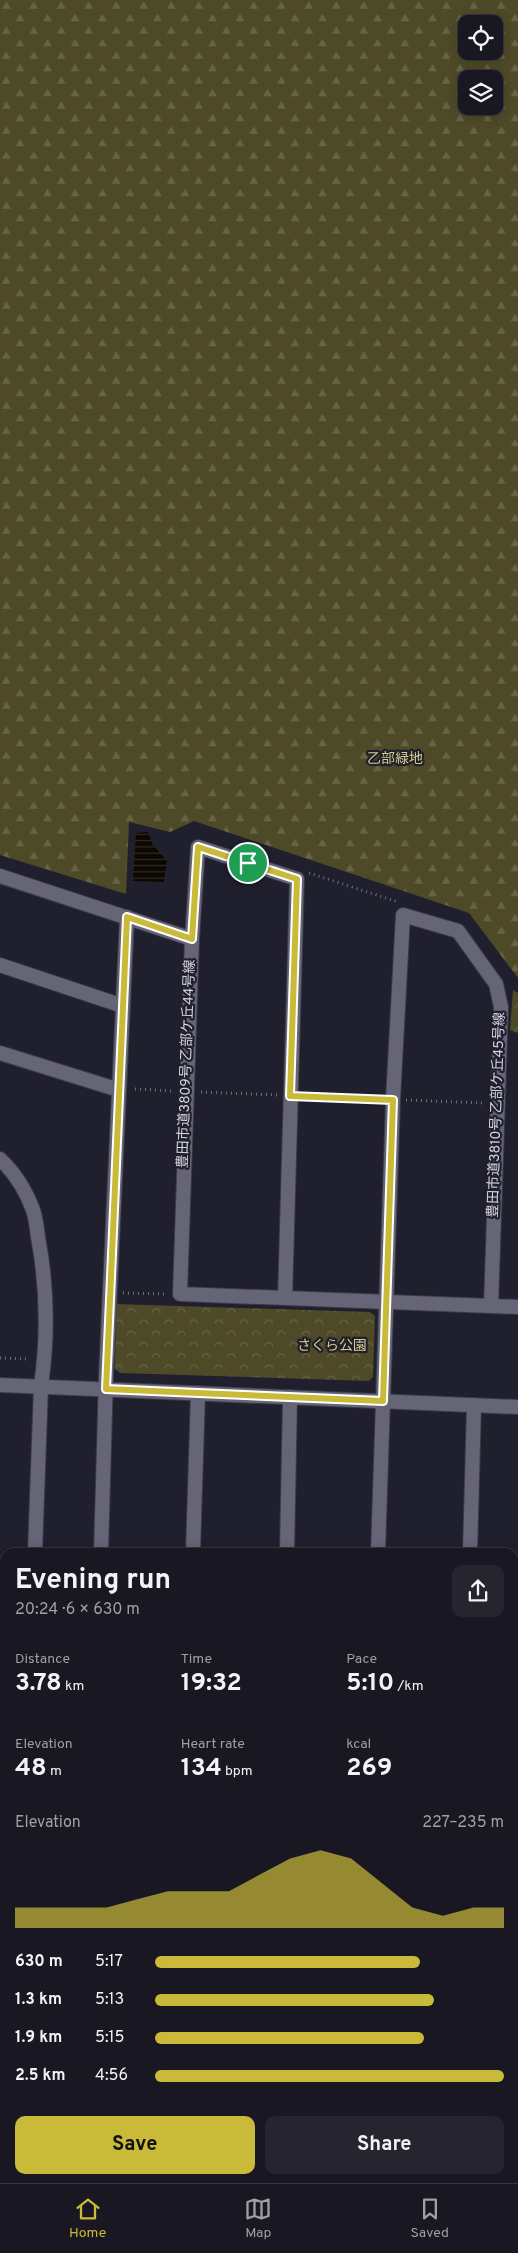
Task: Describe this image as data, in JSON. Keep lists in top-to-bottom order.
{
  "streets": {
    "street": ["豊田市道3809号 乙部ケ丘44号線", "豊田市道3810号 乙部ケ丘45号線"]
  },
  "parks": ["乙部緑地", "さくら公園"],
  "page": {
    "heading": ["Evening run", "20:24 · 6 × 630 m"],
    "stats": [
      ["Distance", "3.78 km"],
      ["Time", "19:32"],
      ["Pace", "5:10 /km"],
      ["Elevation", "48 m"],
      ["Heart rate", "134 bpm"],
      ["kcal", "269"]
    ],
    "chart": ["Elevation", "227–235 m"],
    "list": [
      {
        "name": "630 m",
        "note": "5:17"
      },
      {
        "name": "1.3 km",
        "note": "5:13"
      },
      {
        "name": "1.9 km",
        "note": "5:15"
      },
      {
        "name": "2.5 km",
        "note": "4:56"
      }
    ],
    "buttons": ["Save", "Share"],
    "tabs": ["Home", "Map", "Saved"]
  }
}
